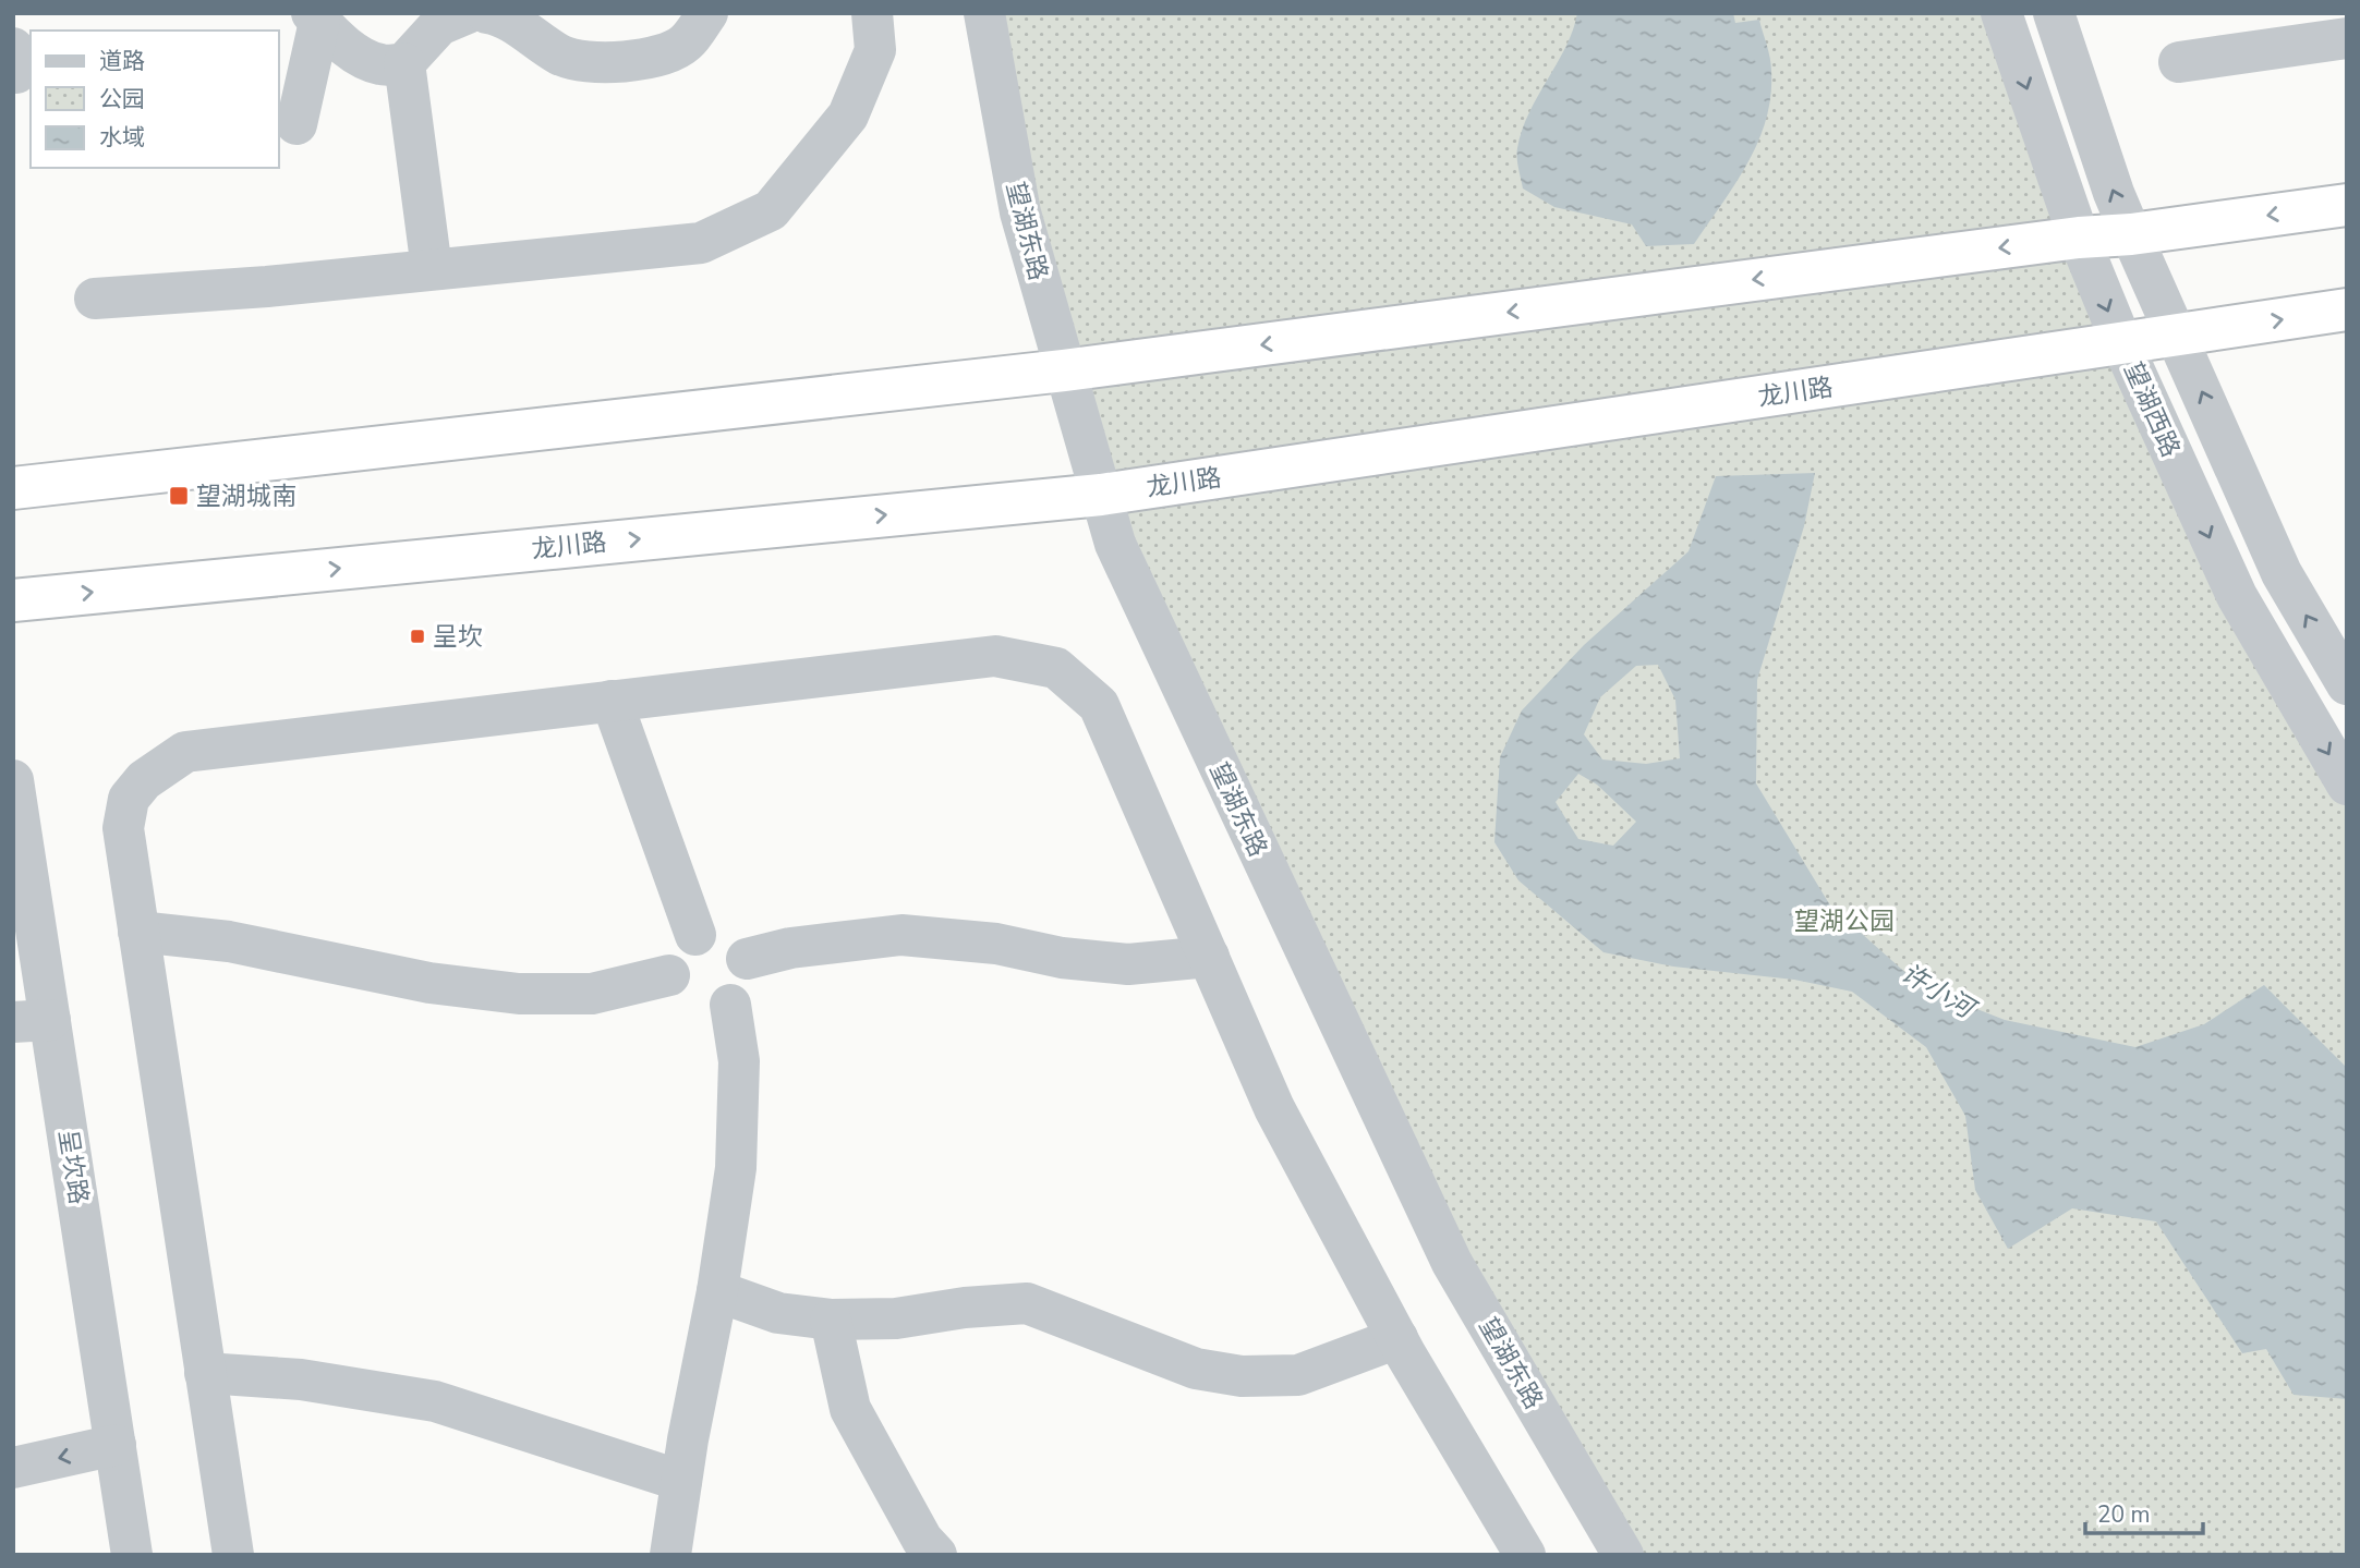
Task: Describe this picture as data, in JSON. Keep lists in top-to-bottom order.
{
  "streets": {
    "highway": ["龙川路"],
    "street": ["望湖东路", "望湖西路", "呈坎路"]
  },
  "crossings": [
    ["望湖东路", "龙川路"],
    ["龙川路", "望湖西路"]
  ],
  "water": ["许小河"],
  "parks": ["望湖公园"],
  "places": {
    "transit": ["望湖城南", "呈坎"]
  },
  "legend": ["道路", "公园", "水域"],
  "scale_bar": "20 m"
}
